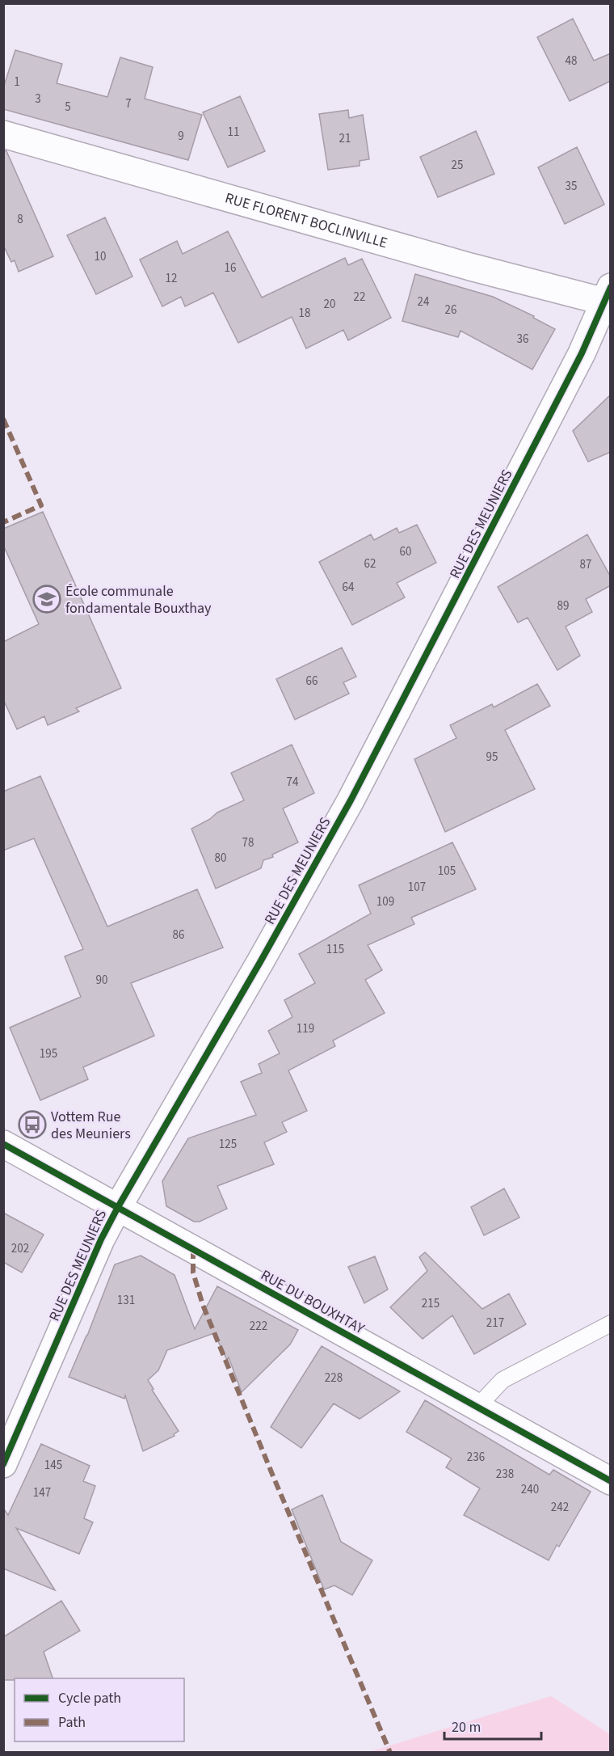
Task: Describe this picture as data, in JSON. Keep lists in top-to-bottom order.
{
  "streets": {
    "street": ["RUE FLORENT BOCLINVILLE", "RUE DES MEUNIERS", "RUE DU BOUXHTAY"]
  },
  "crossings": [
    ["RUE FLORENT BOCLINVILLE", "RUE DES MEUNIERS"],
    ["RUE DES MEUNIERS", "RUE DU BOUXHTAY"]
  ],
  "places": {
    "school or university": ["École communale fondamentale Bouxthay"],
    "bus stop": ["Vottem Rue des Meuniers"]
  },
  "house_numbers": [
    "48",
    "1",
    "3",
    "7",
    "5",
    "11",
    "9",
    "21",
    "25",
    "35",
    "8",
    "10",
    "16",
    "12",
    "22",
    "24",
    "20",
    "26",
    "18",
    "36",
    "60",
    "62",
    "87",
    "64",
    "89",
    "66",
    "95",
    "74",
    "78",
    "80",
    "105",
    "107",
    "109",
    "86",
    "115",
    "90",
    "119",
    "195",
    "125",
    "202",
    "131",
    "215",
    "217",
    "222",
    "228",
    "236",
    "145",
    "238",
    "240",
    "147",
    "242"
  ],
  "legend": ["Cycle path", "Path"],
  "scale_bar": "20 m"
}
